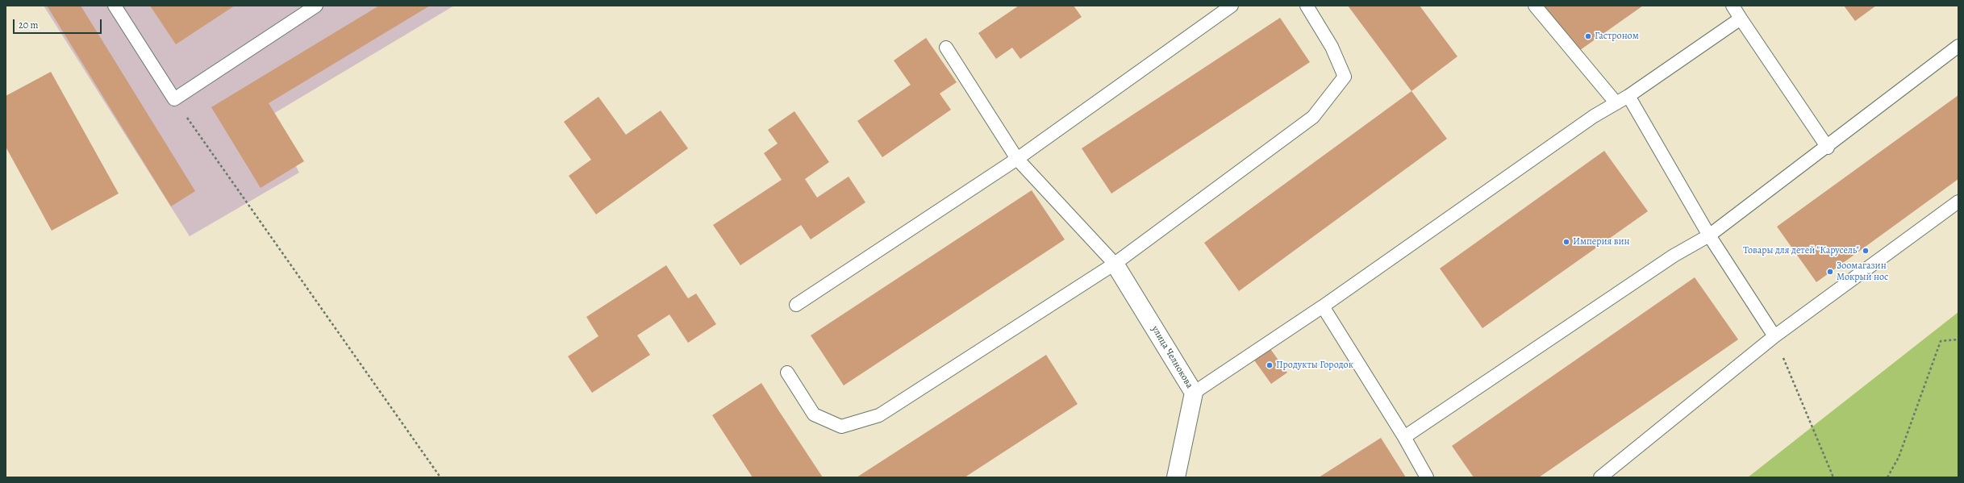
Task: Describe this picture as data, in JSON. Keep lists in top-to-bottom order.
{
  "streets": {
    "street": ["улица Челнокова"]
  },
  "places": [
    "Гастроном",
    "Империя вин",
    "Товары для детей \"Карусель\"",
    "Зоомагазин Мокрый нос",
    "Продукты Городок"
  ],
  "scale_bar": "20 m"
}
